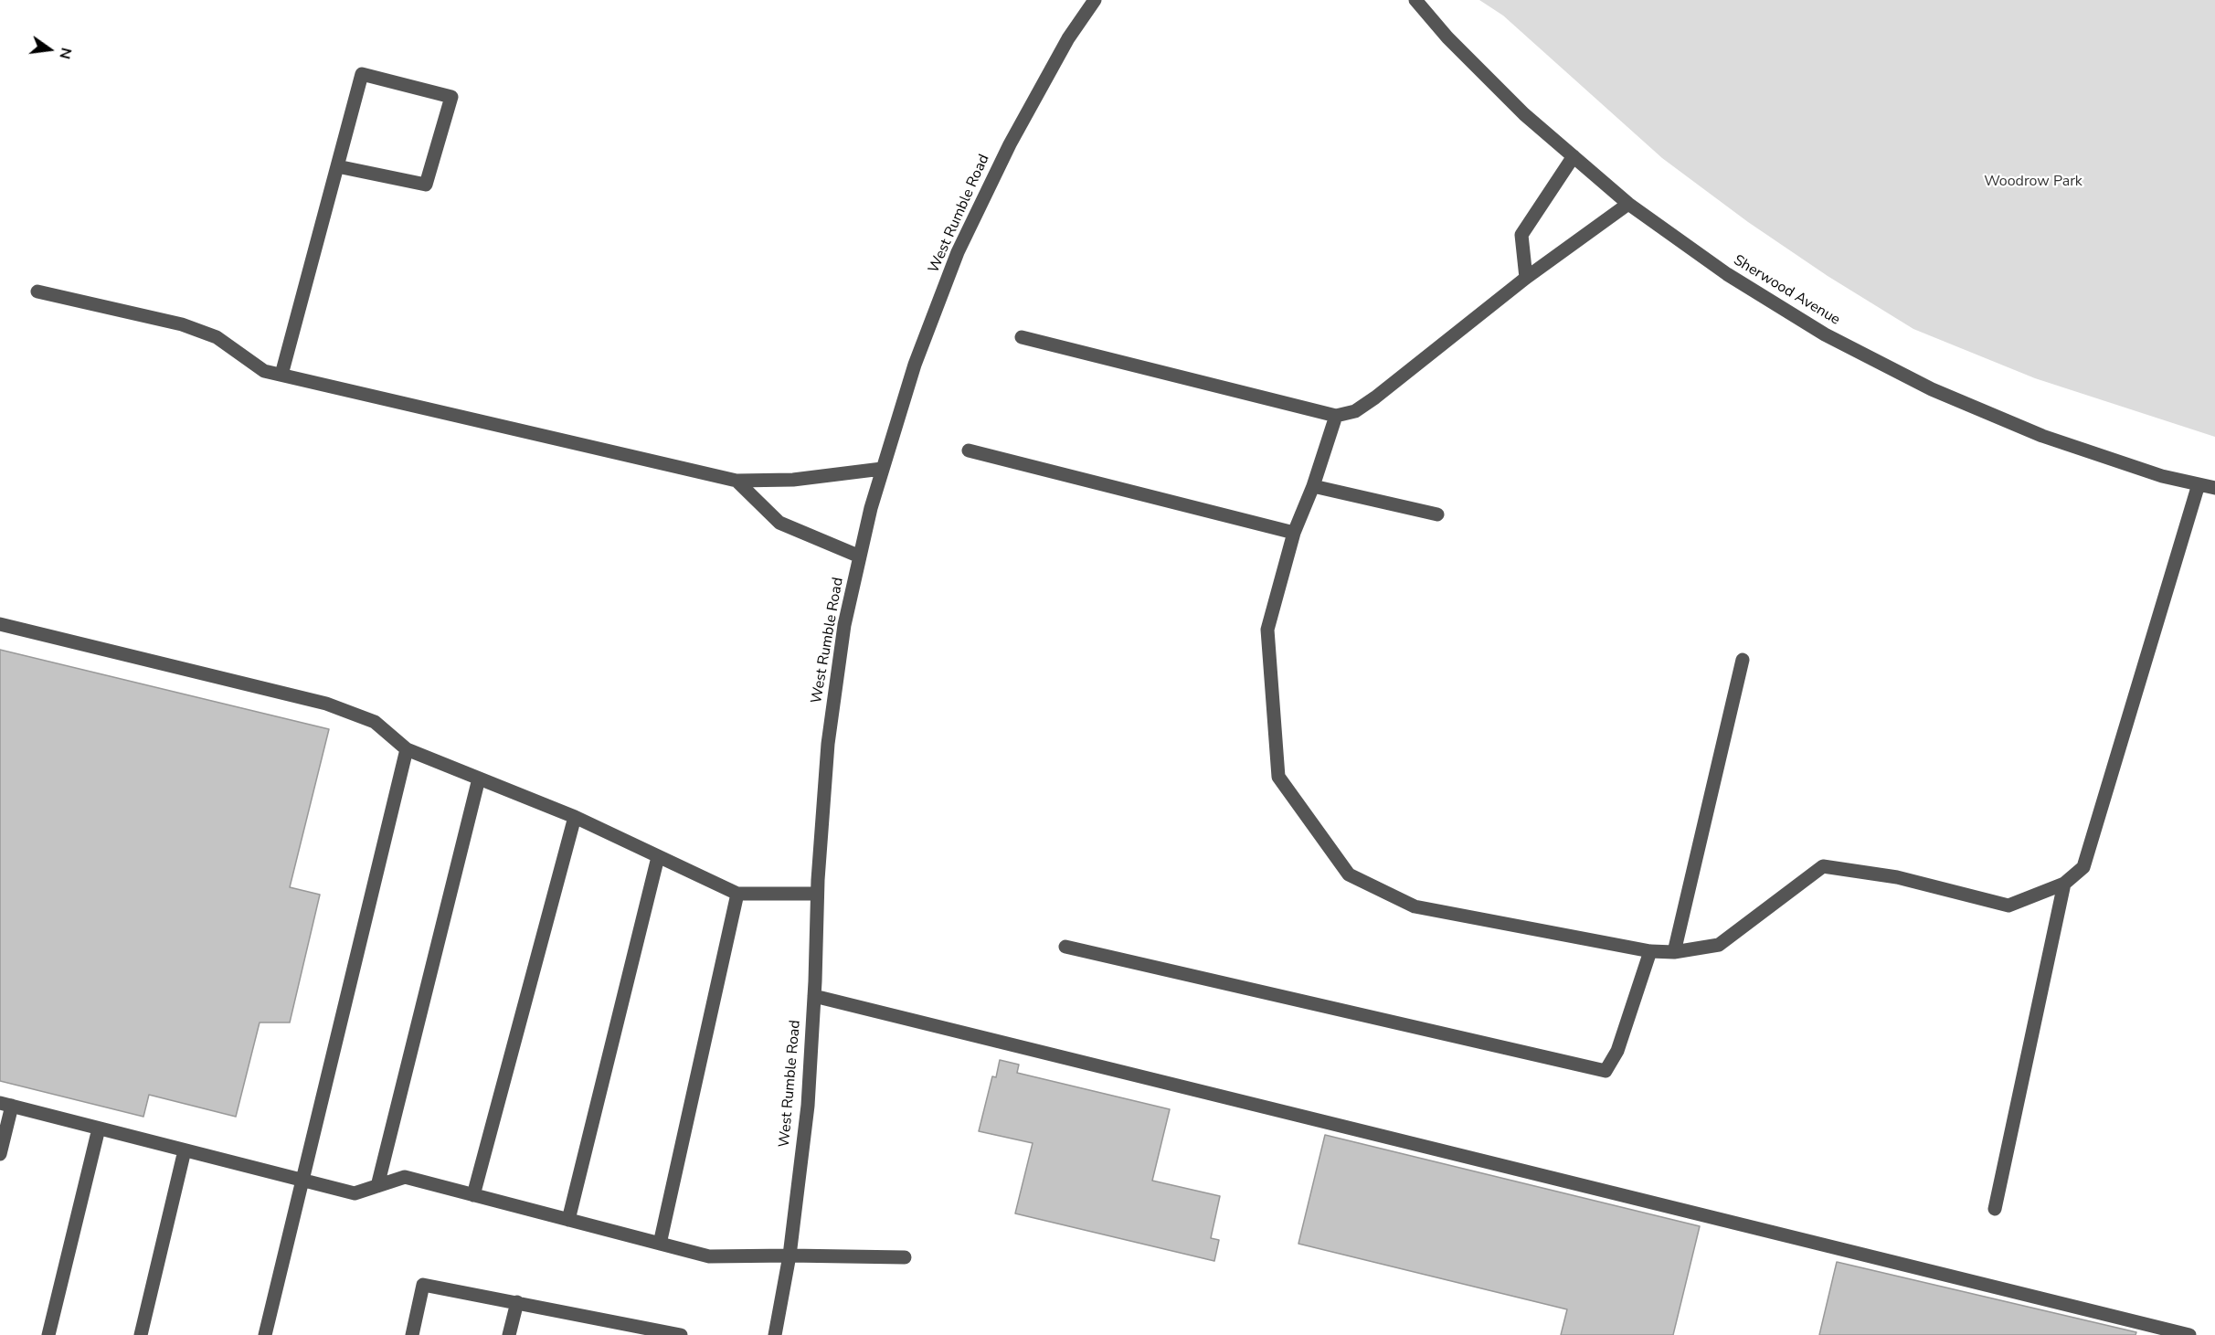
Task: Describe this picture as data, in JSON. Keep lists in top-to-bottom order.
{
  "streets": {
    "street": ["West Rumble Road", "Sherwood Avenue"]
  },
  "parks": ["Woodrow Park"],
  "north": "right"
}
